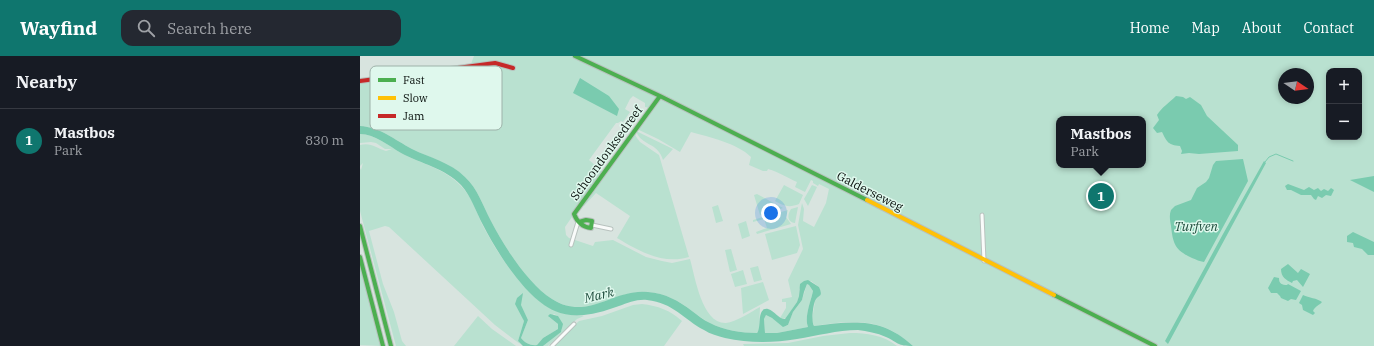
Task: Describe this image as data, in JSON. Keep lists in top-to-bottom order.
{
  "streets": {
    "main road": ["Schoondonksedreef", "Galderseweg"]
  },
  "crossings": [
    ["Schoondonksedreef", "Galderseweg"]
  ],
  "water": ["Turfven", "Mark"],
  "legend": ["Fast", "Slow", "Jam"],
  "north": "right",
  "page": {
    "header": "Wayfind",
    "search": "Search here",
    "nav": [
      "Home",
      "Map",
      "About",
      "Contact"
    ],
    "heading": "Nearby",
    "map_buttons": ["+", "−"],
    "list": [
      {
        "mark": "1",
        "name": "Mastbos",
        "note": "Park",
        "value": "830 m"
      }
    ],
    "popup": ["Mastbos", "Park"],
    "pins": "1"
  }
}
